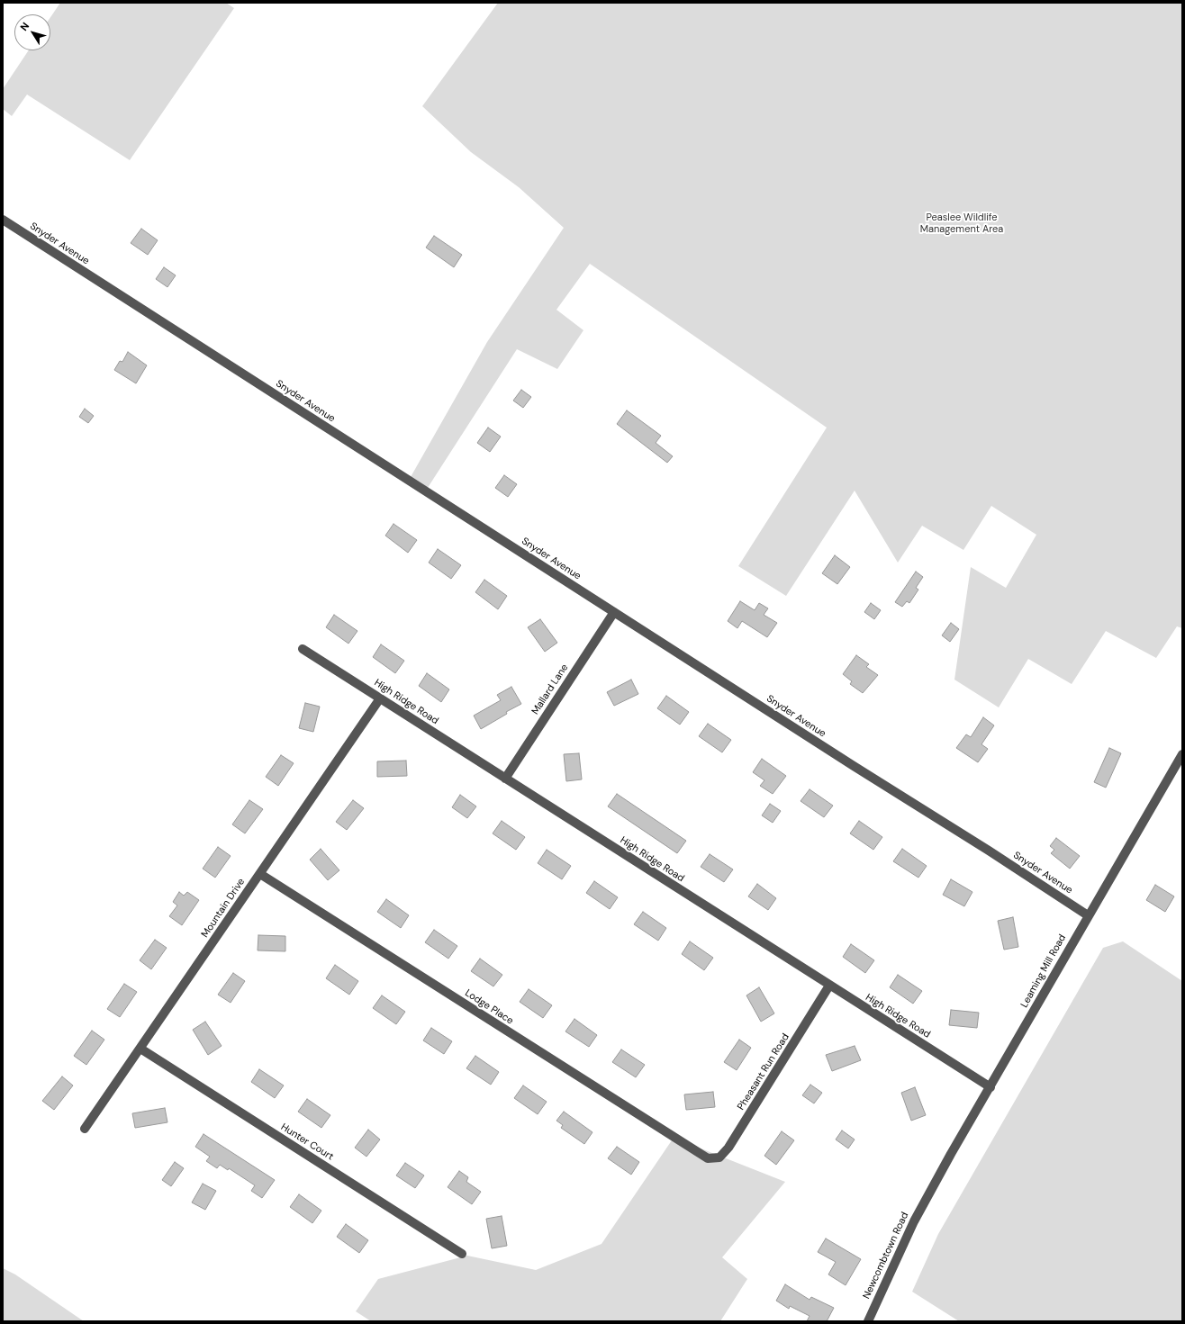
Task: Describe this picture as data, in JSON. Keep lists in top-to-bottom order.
{
  "streets": {
    "street": [
      "Snyder Avenue",
      "Mallard Lane",
      "High Ridge Road",
      "Mountain Drive",
      "Leaming Mill Road",
      "Lodge Place",
      "Pheasant Run Road",
      "Hunter Court",
      "Newcombtown Road"
    ]
  },
  "crossings": [
    ["Snyder Avenue", "Mallard Lane"],
    ["Snyder Avenue", "Leaming Mill Road"],
    ["Mallard Lane", "High Ridge Road"],
    ["High Ridge Road", "Mountain Drive"],
    ["High Ridge Road", "Leaming Mill Road"],
    ["High Ridge Road", "Pheasant Run Road"],
    ["Mountain Drive", "Lodge Place"],
    ["Mountain Drive", "Hunter Court"],
    ["Leaming Mill Road", "Newcombtown Road"],
    ["Lodge Place", "Pheasant Run Road"]
  ],
  "parks": ["Peaslee Wildlife Management Area"],
  "north": "top left"
}
